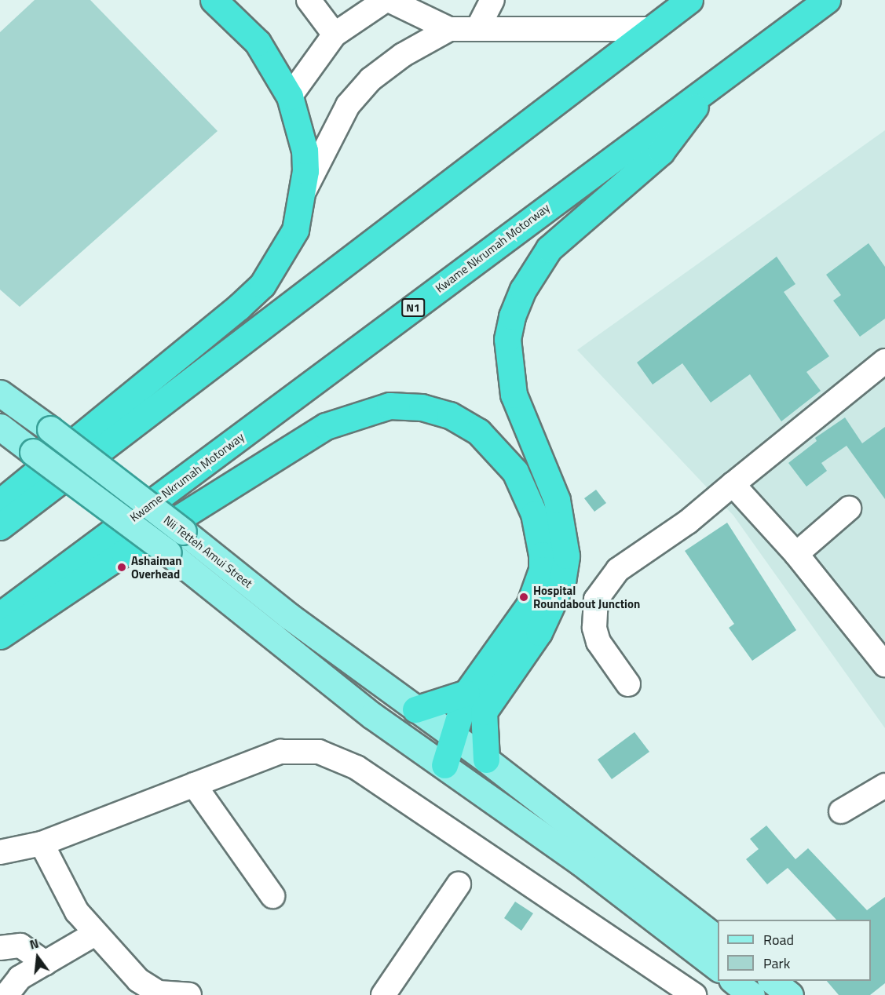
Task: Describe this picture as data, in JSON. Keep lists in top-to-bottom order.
{
  "streets": {
    "highway": ["Kwame Nkrumah Motorway", "N1"],
    "main road": ["Nii Tetteh Amui Street"]
  },
  "places": ["Ashaiman Overhead", "Hospital Roundabout Junction"],
  "legend": ["Road", "Park"],
  "north": "top"
}
